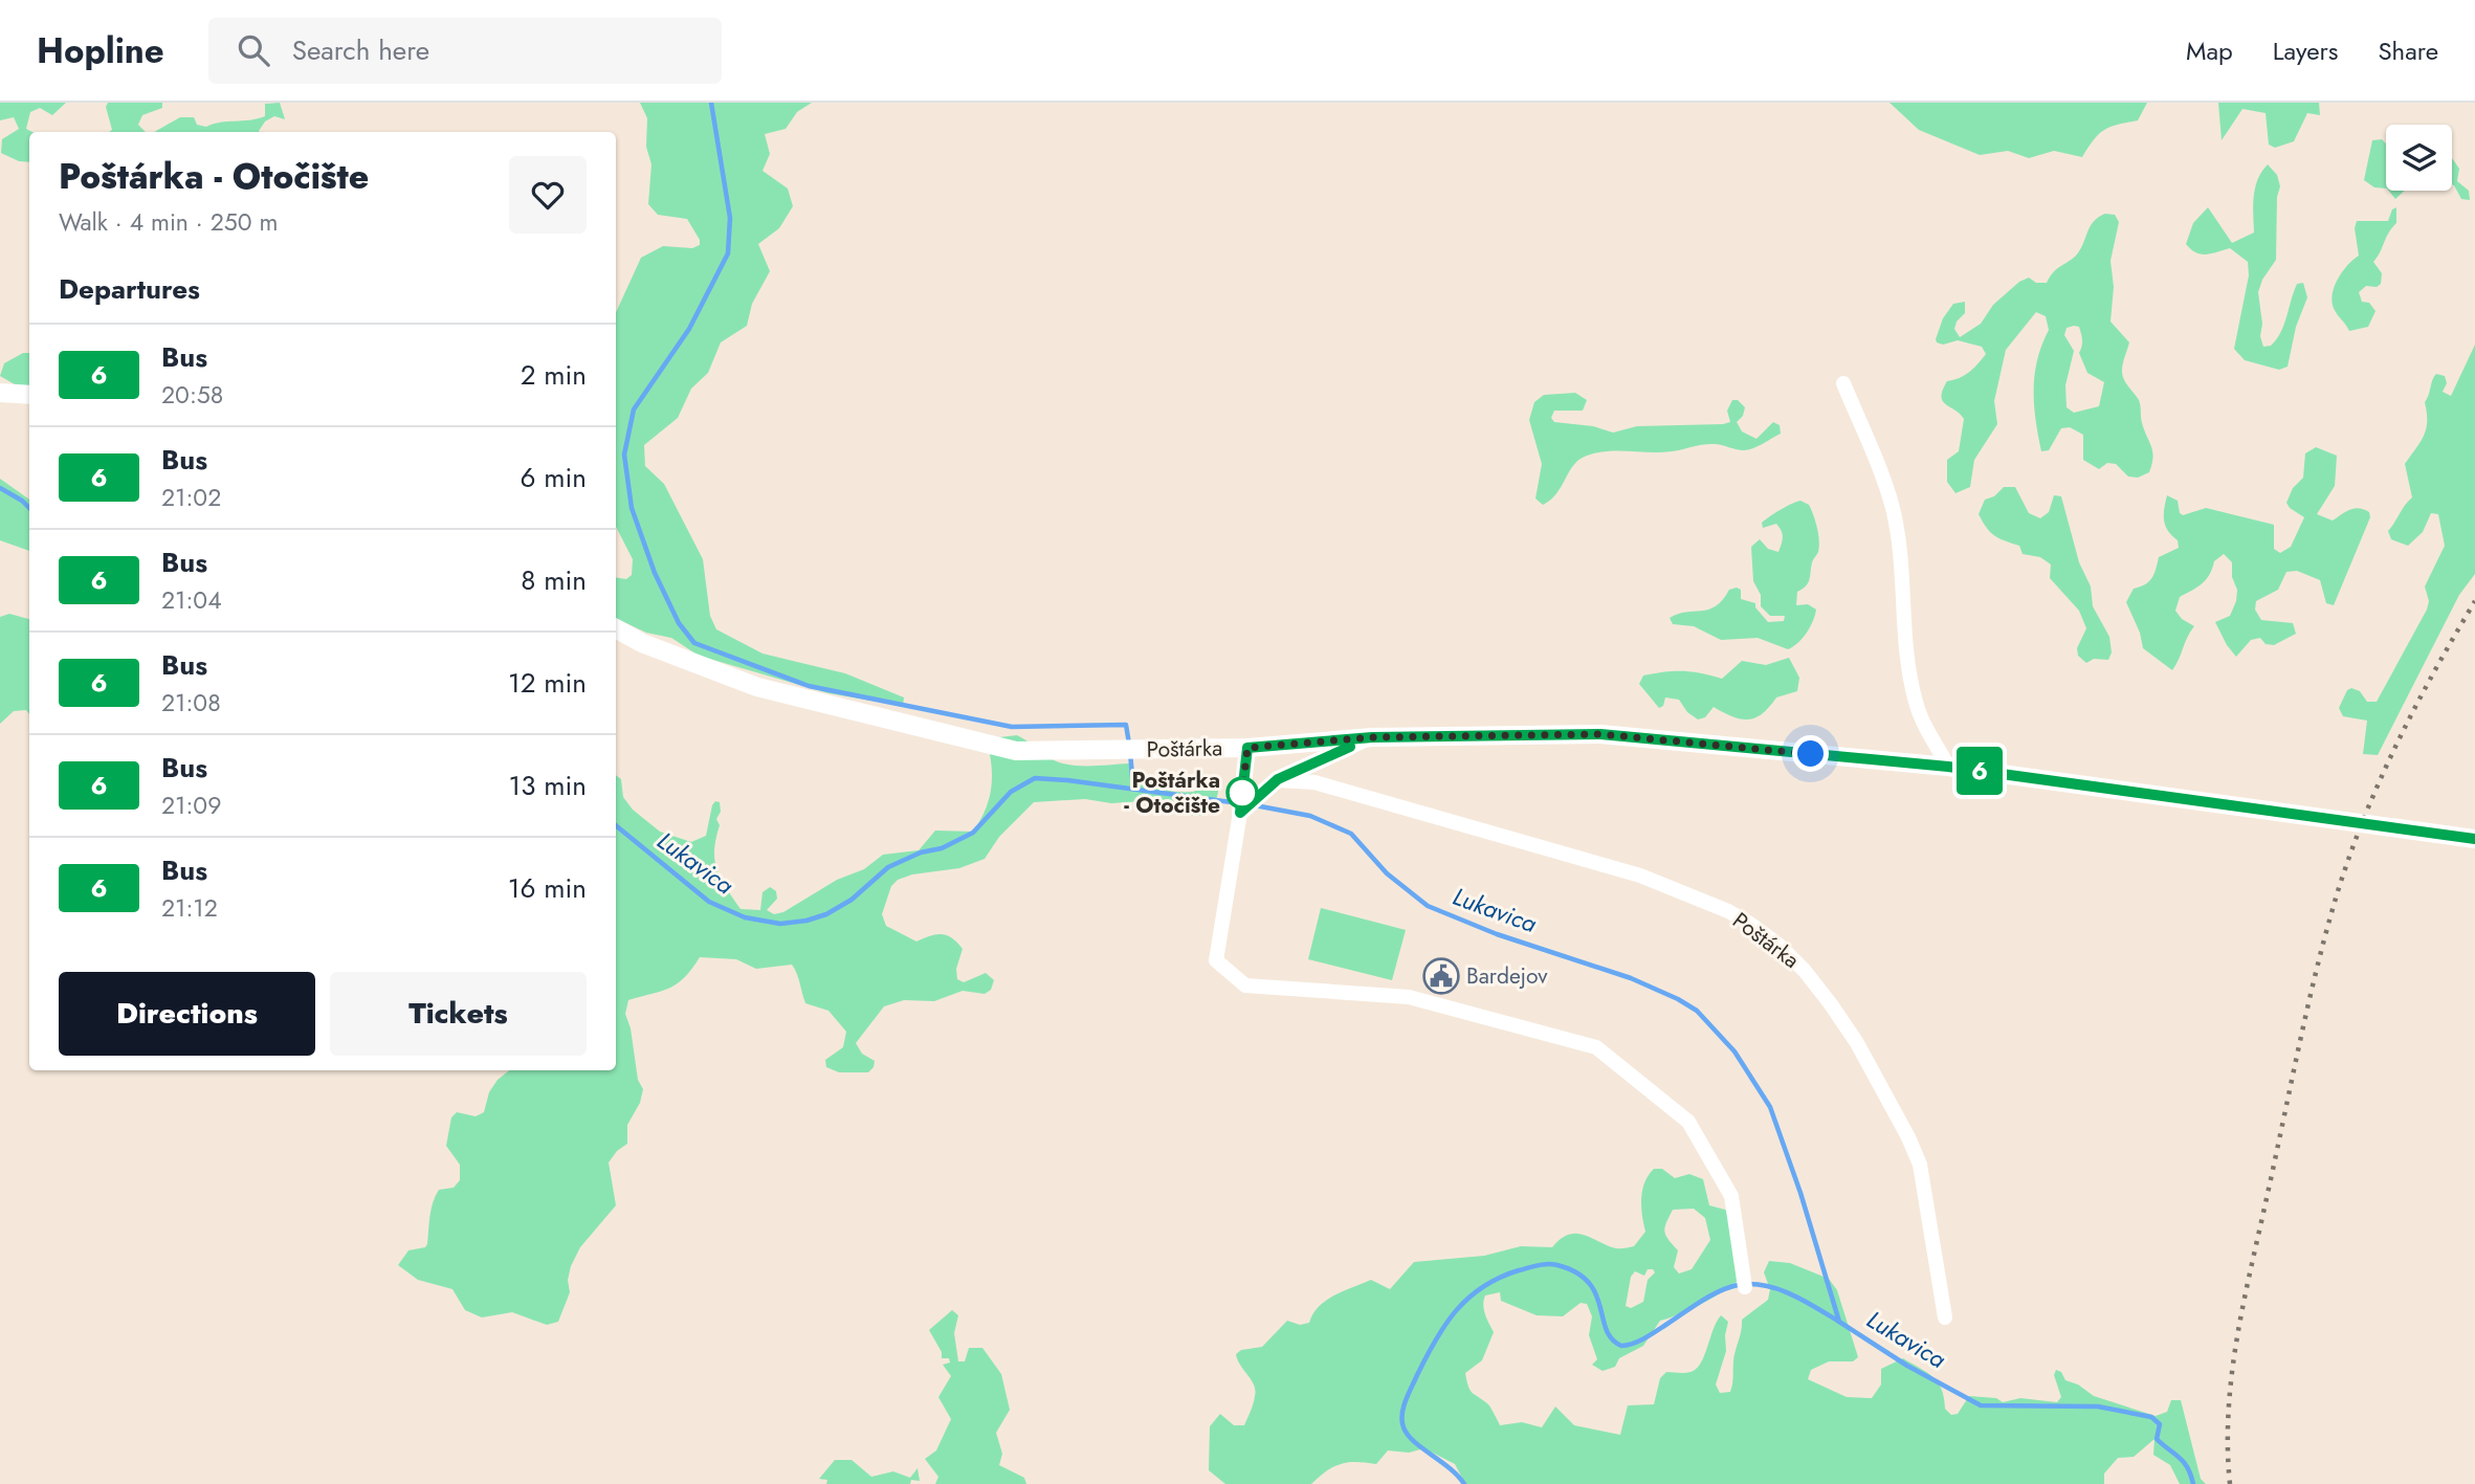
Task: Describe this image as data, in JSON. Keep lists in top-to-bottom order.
{
  "streets": {
    "street": ["Poštárka"]
  },
  "water": ["Lukavica"],
  "places": {
    "other": ["Poštárka - Otočište"],
    "public building": ["Bardejov"]
  },
  "lines": ["bus line 6"],
  "page": {
    "header": "Hopline",
    "search": "Search here",
    "nav": ["Map", "Layers", "Share"],
    "on_map": "6",
    "heading": [
      ["Poštárka - Otočište", "Walk · 4 min · 250 m"],
      "Departures"
    ],
    "list": [
      {
        "mark": "6",
        "name": "Bus",
        "note": "20:58",
        "value": "2 min"
      },
      {
        "mark": "6",
        "name": "Bus",
        "note": "21:02",
        "value": "6 min"
      },
      {
        "mark": "6",
        "name": "Bus",
        "note": "21:04",
        "value": "8 min"
      },
      {
        "mark": "6",
        "name": "Bus",
        "note": "21:08",
        "value": "12 min"
      },
      {
        "mark": "6",
        "name": "Bus",
        "note": "21:09",
        "value": "13 min"
      },
      {
        "mark": "6",
        "name": "Bus",
        "note": "21:12",
        "value": "16 min"
      }
    ],
    "buttons": ["Directions", "Tickets"]
  }
}
